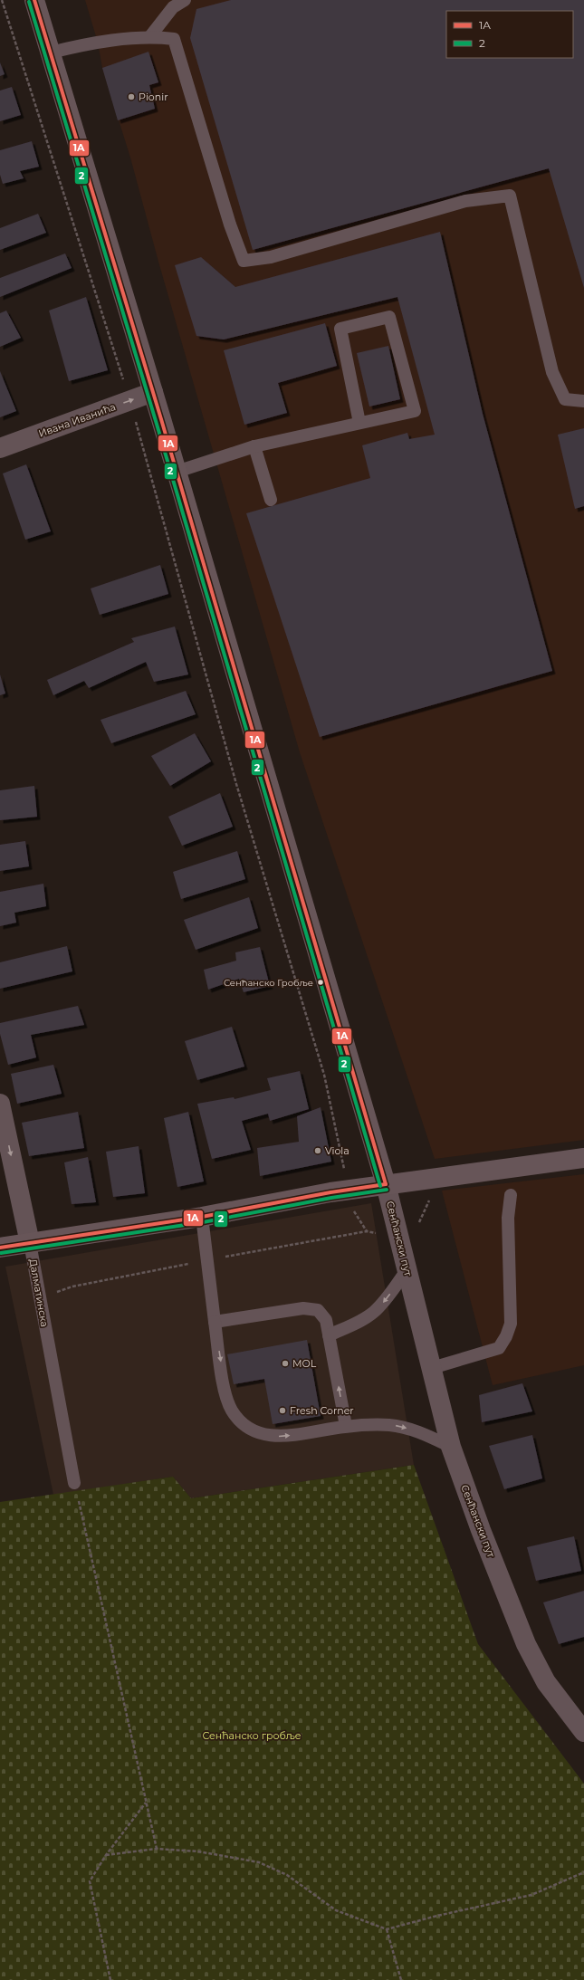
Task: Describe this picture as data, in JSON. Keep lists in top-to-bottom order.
{
  "streets": {
    "main road": ["Сенћански пут"],
    "street": ["Ивана Иванића", "Далматинска"]
  },
  "crossings": [
    ["Ивана Иванића", "Сенћански пут"]
  ],
  "one_way": ["Ивана Иванића", "Далматинска"],
  "parks": ["Сенћанско гробље"],
  "places": [
    "Pionir",
    "Сенћанско Гробље",
    "Viola",
    "MOL",
    "Fresh Corner"
  ],
  "lines": ["transit line 1A", "transit line 2"],
  "legend": ["1A", "2"]
}
